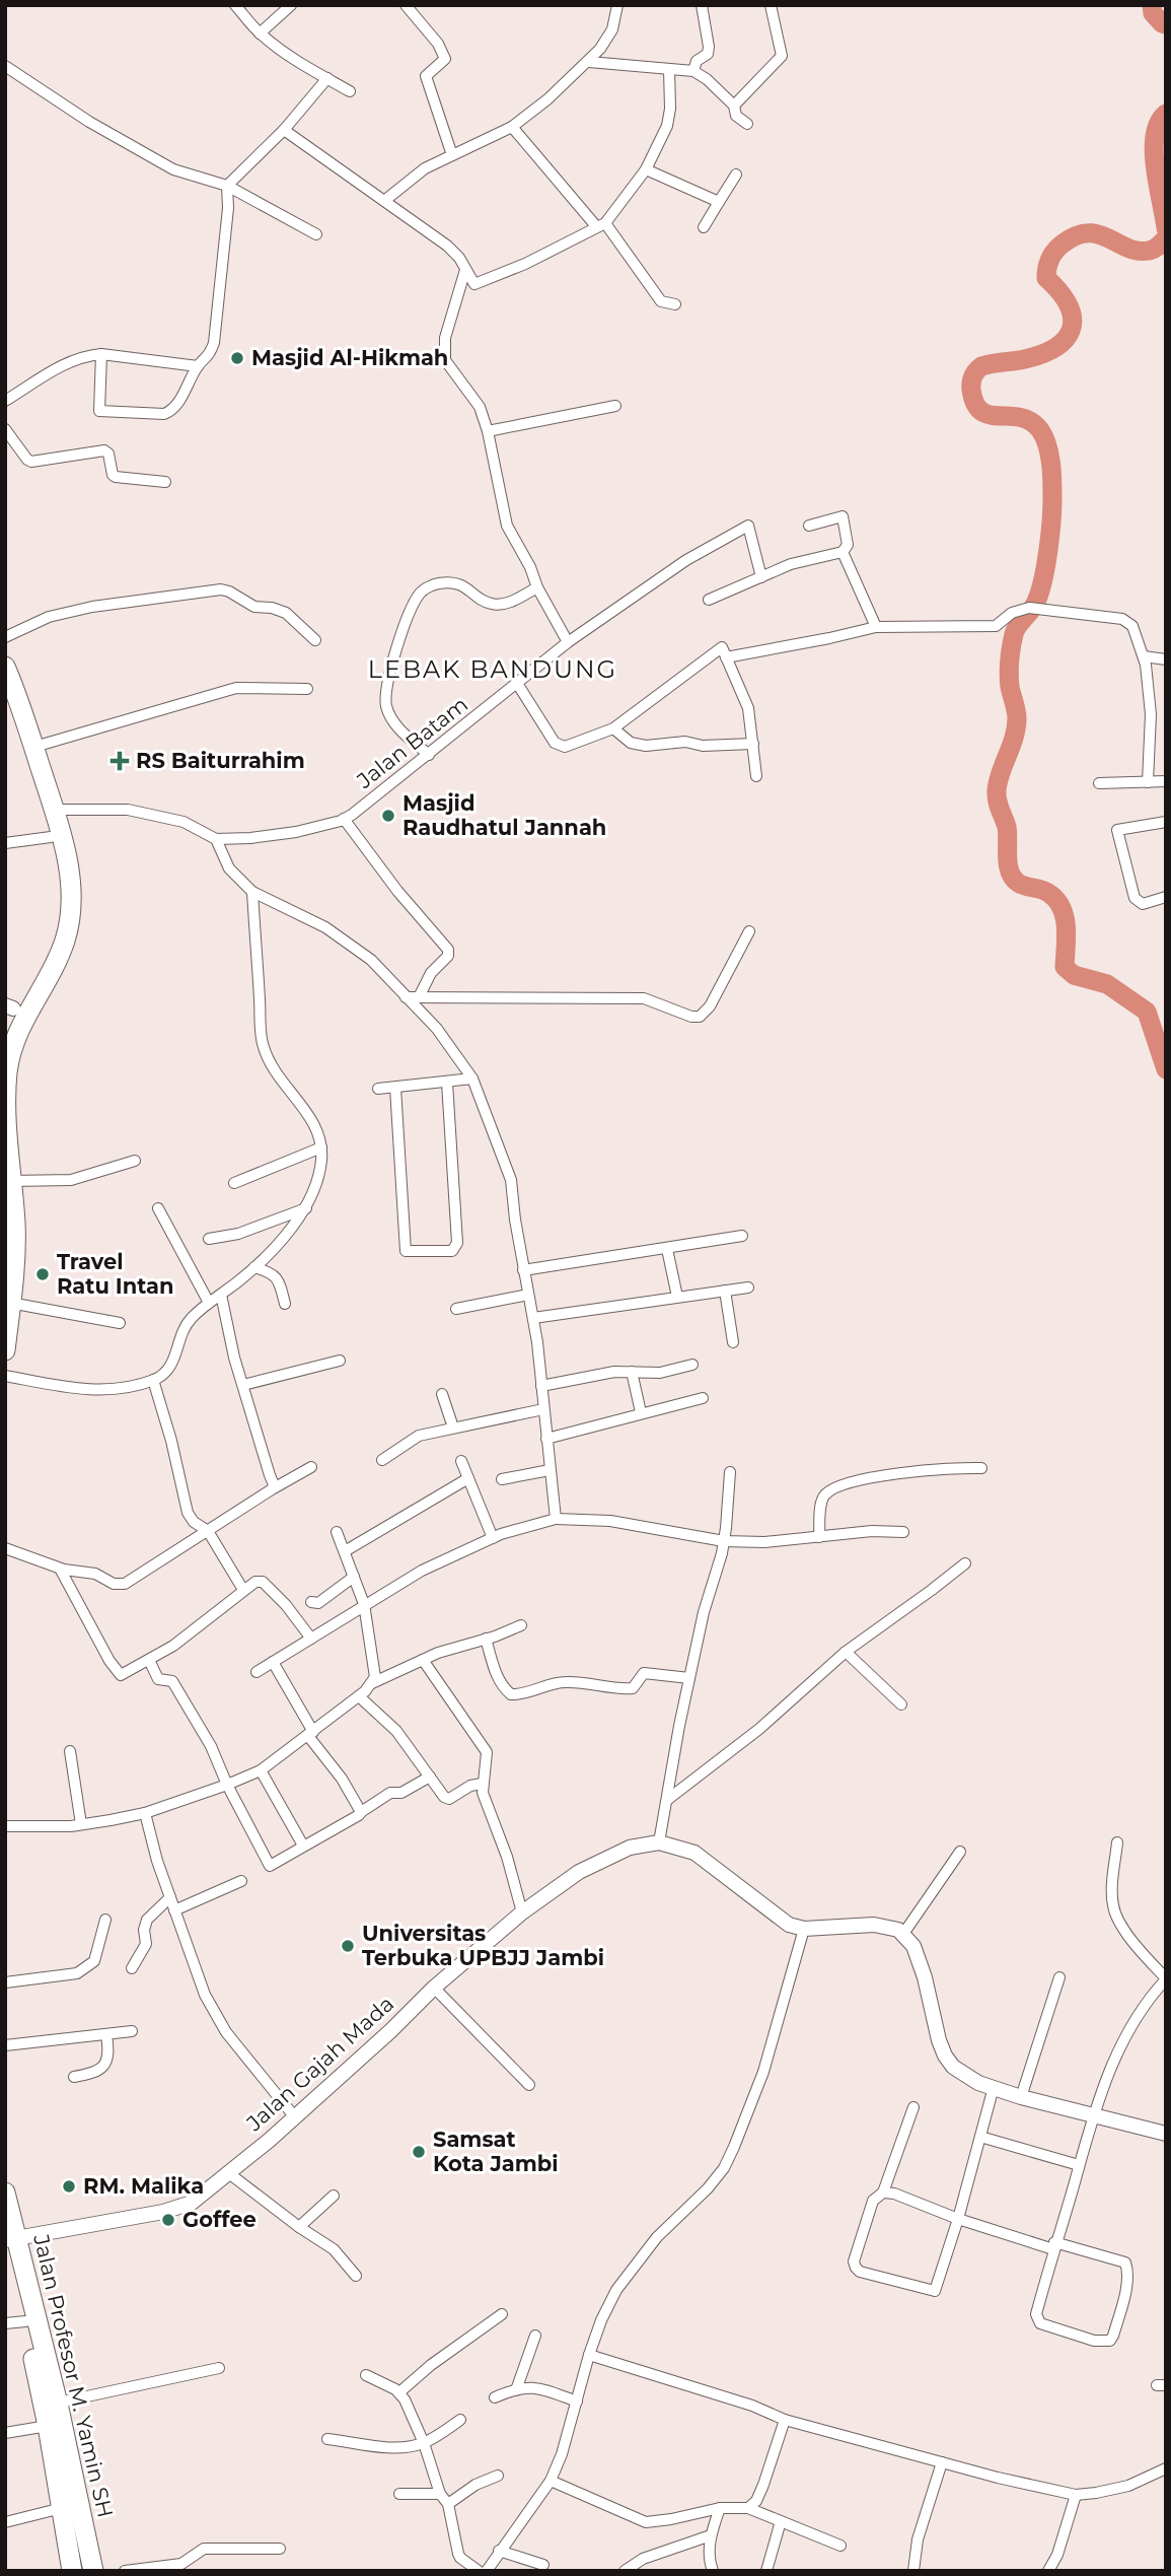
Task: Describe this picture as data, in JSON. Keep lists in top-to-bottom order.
{
  "streets": {
    "highway": ["Jalan Profesor M. Yamin SH"],
    "main road": ["Jalan Gajah Mada"],
    "street": ["Jalan Batam"]
  },
  "crossings": [
    ["Jalan Gajah Mada", "Jalan Profesor M. Yamin SH"]
  ],
  "districts": ["LEBAK BANDUNG"],
  "places": {
    "other": [
      "Masjid Al-Hikmah",
      "Masjid Raudhatul Jannah",
      "Travel Ratu Intan",
      "Universitas Terbuka UPBJJ Jambi",
      "Samsat Kota Jambi",
      "RM. Malika",
      "Goffee"
    ],
    "health": ["RS Baiturrahim"]
  }
}
